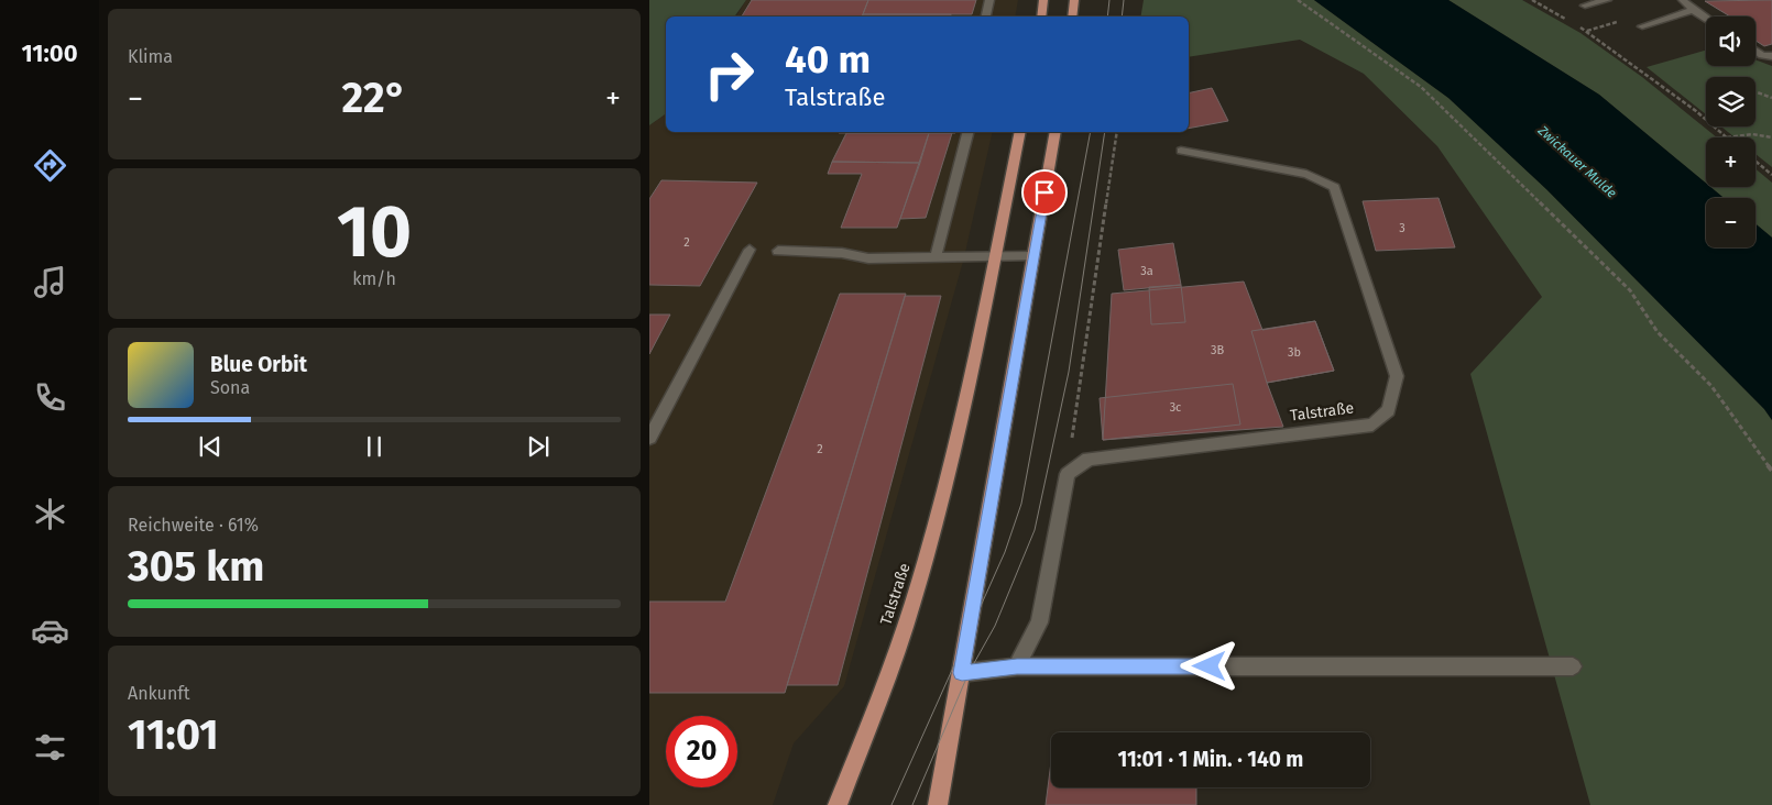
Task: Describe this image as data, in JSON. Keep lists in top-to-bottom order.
{
  "streets": {
    "main road": ["Talstraße"]
  },
  "water": ["Zwickauer Mulde"],
  "house_numbers": [
    "3",
    "2",
    "3a",
    "3B",
    "3b",
    "3c",
    "2"
  ],
  "page": {
    "tabs": "11:00",
    "tile": [
      "Klima",
      ["10", "km/h"],
      ["Reichweite · 61%", "305 km"],
      ["Ankunft", "11:01"]
    ],
    "map_buttons": ["+", "−"],
    "turn": ["40 m", "Talstraße"],
    "heat": ["−", "22°", "+"],
    "song": ["Blue Orbit", "Sona"],
    "limit": "20",
    "trip": "11:01 · 1 Min. · 140 m"
  }
}
